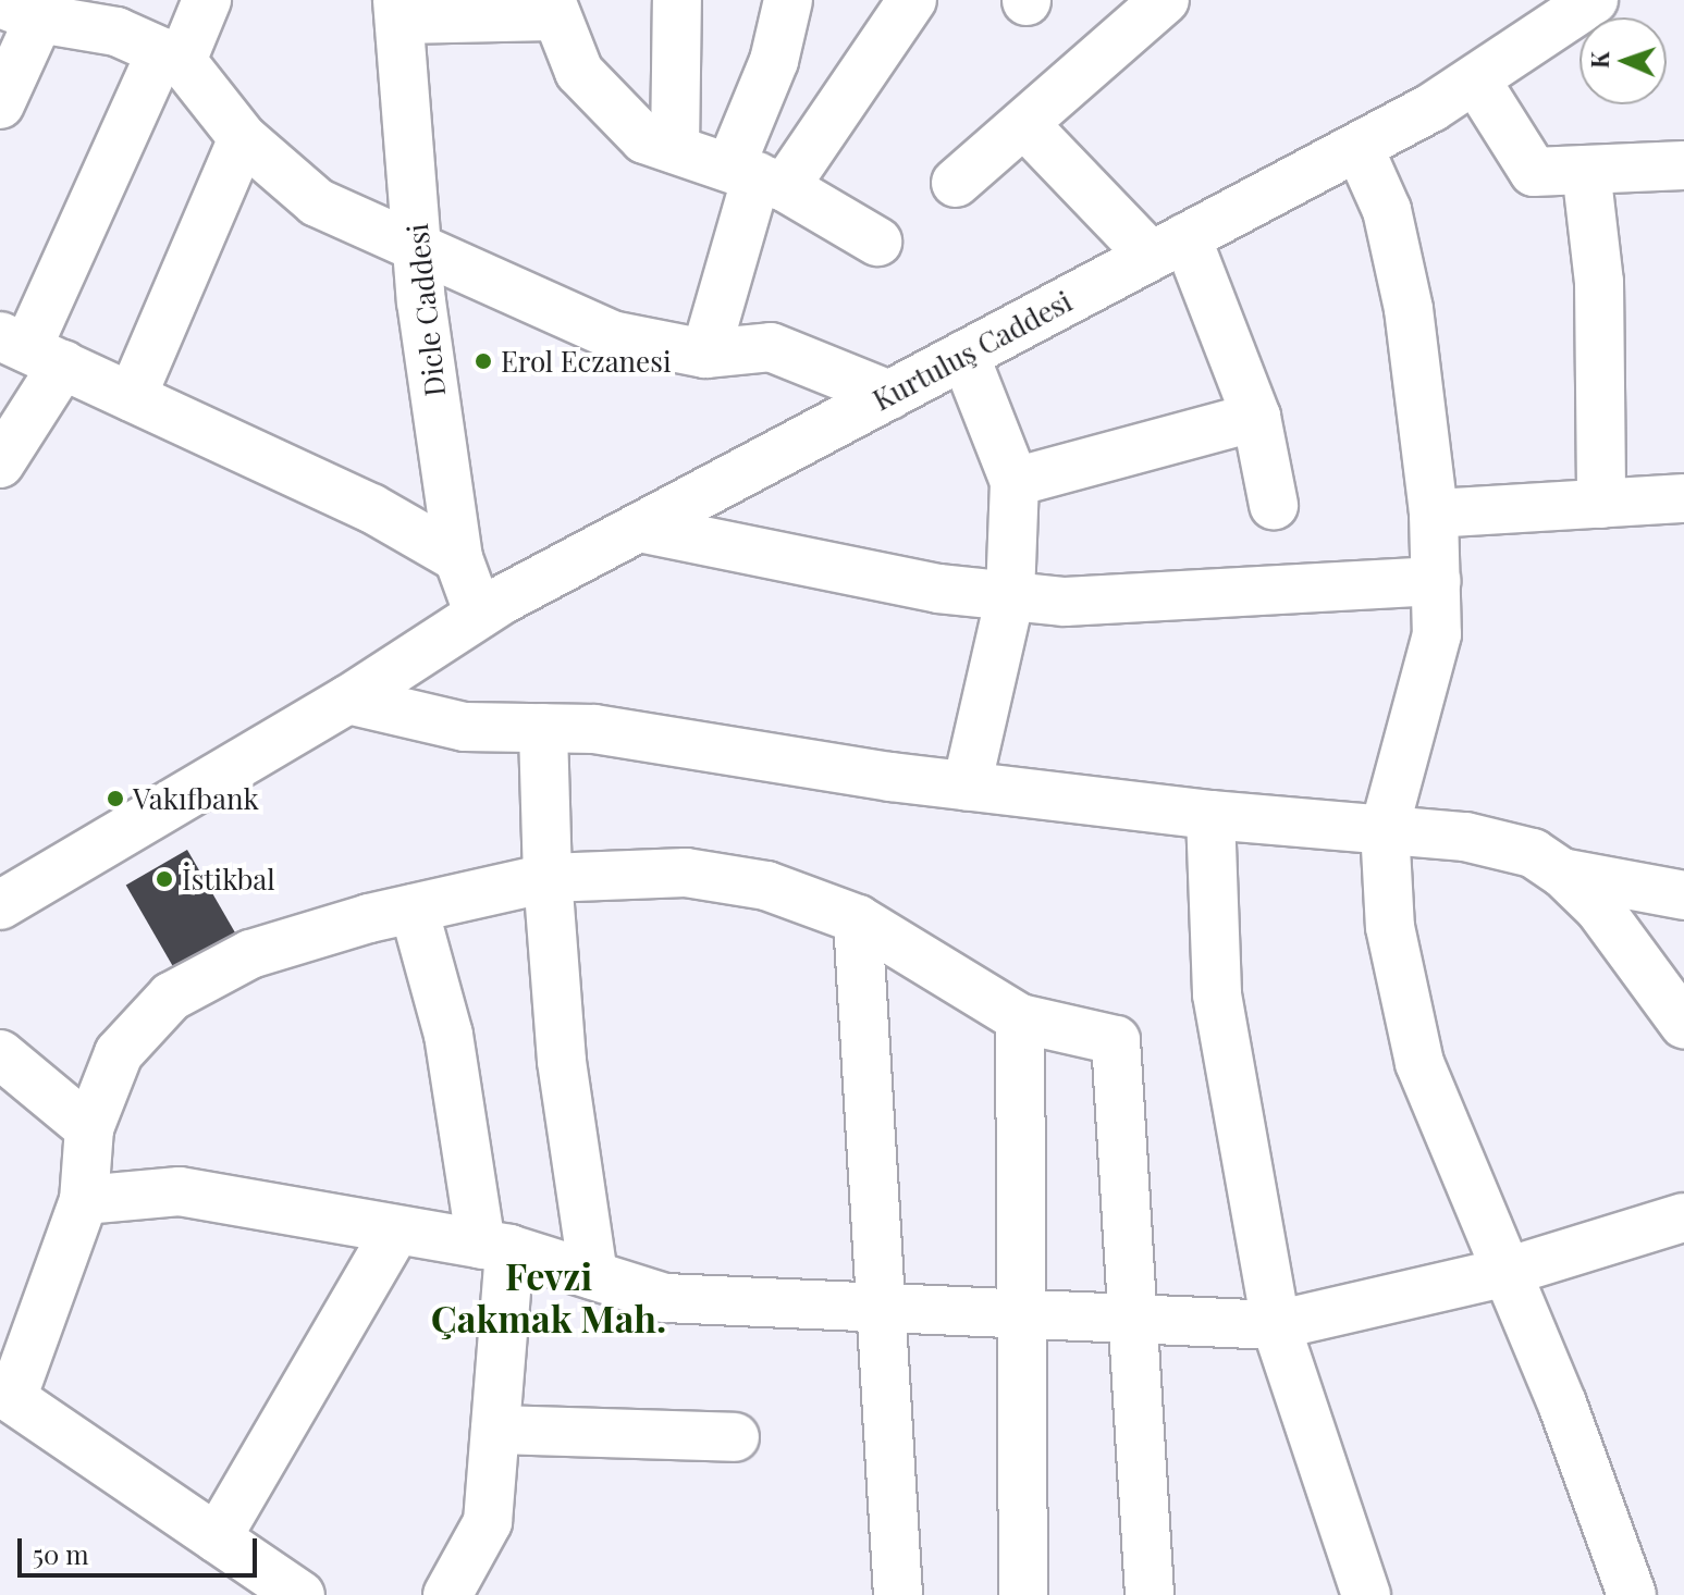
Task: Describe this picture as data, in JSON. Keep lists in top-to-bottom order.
{
  "streets": {
    "street": ["Dicle Caddesi", "Kurtuluş Caddesi"]
  },
  "crossings": [
    ["Dicle Caddesi", "Kurtuluş Caddesi"]
  ],
  "districts": ["Fevzi Çakmak Mah."],
  "places": ["Erol Eczanesi", "Vakıfbank", "İstikbal"],
  "scale_bar": "50 m",
  "north": "left"
}
